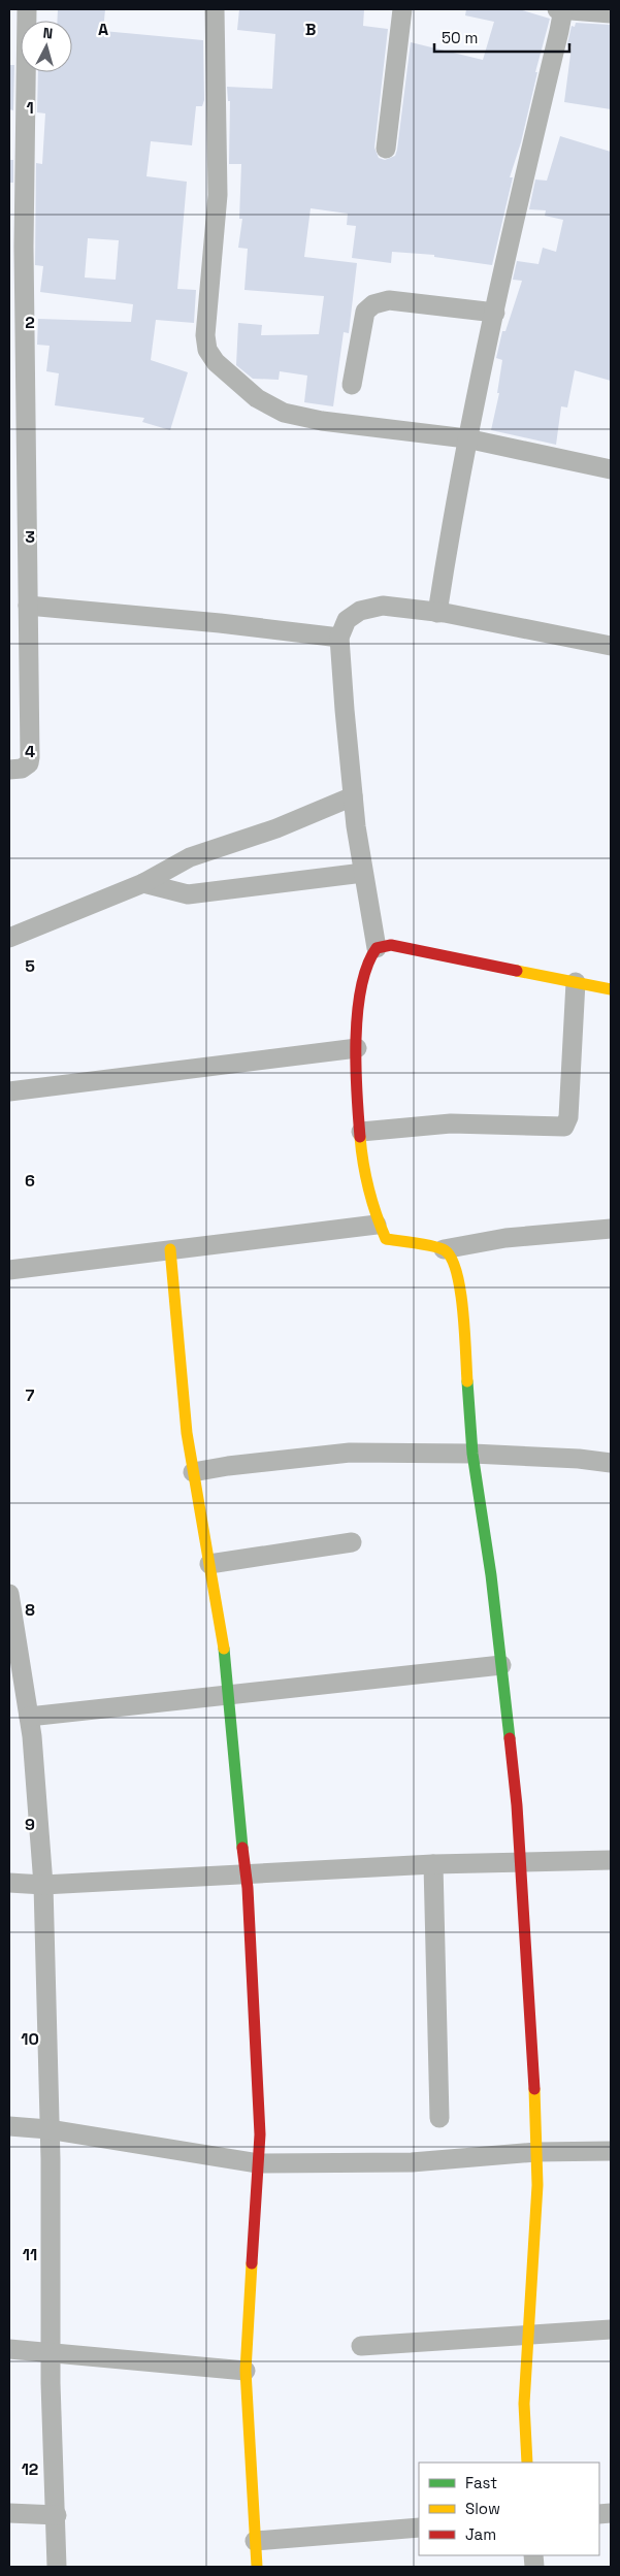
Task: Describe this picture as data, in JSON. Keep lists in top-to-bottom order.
{
  "legend": ["Fast", "Slow", "Jam"],
  "scale_bar": "50 m",
  "north": "top",
  "grid": {
    "columns": ["A", "B"],
    "rows": [
      "1",
      "2",
      "3",
      "4",
      "5",
      "6",
      "7",
      "8",
      "9",
      "10",
      "11",
      "12"
    ]
  }
}
